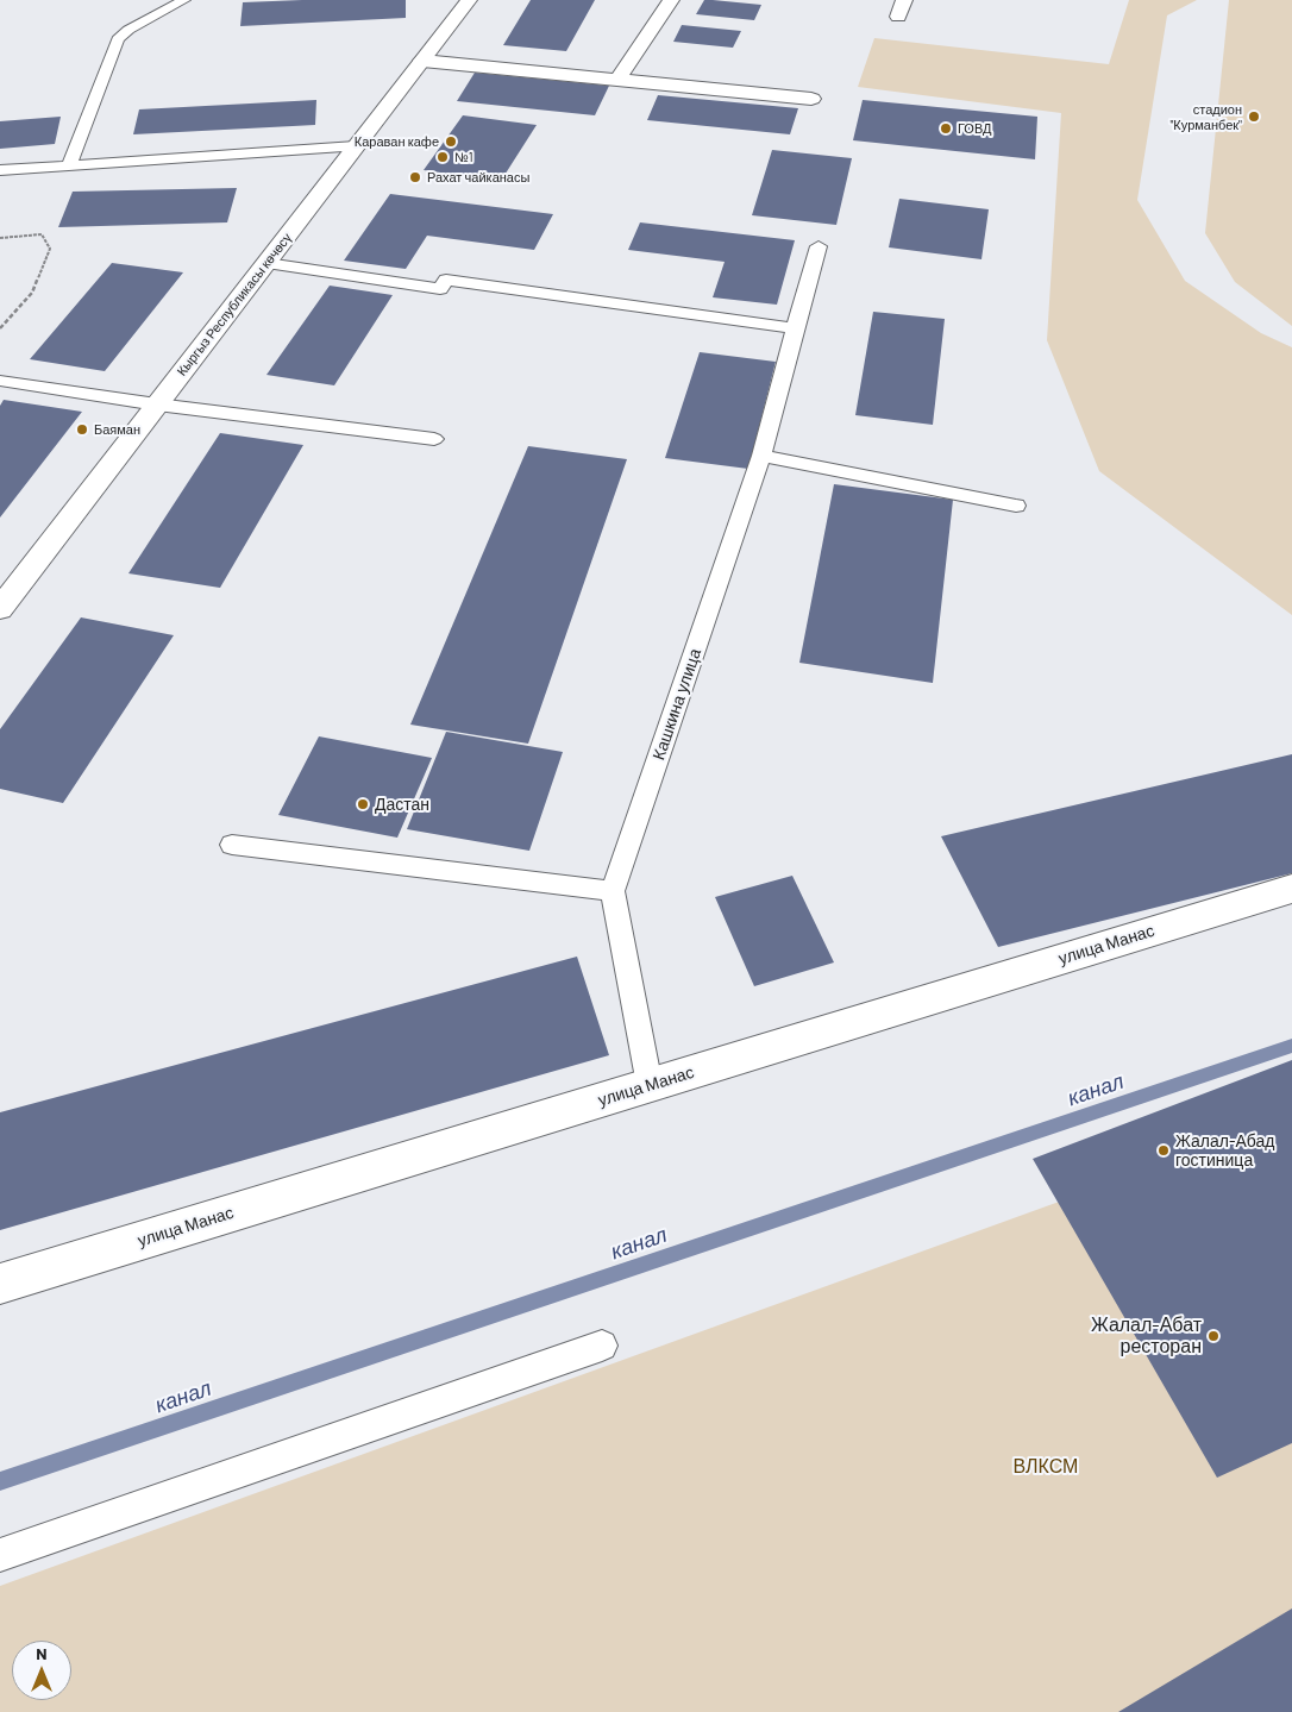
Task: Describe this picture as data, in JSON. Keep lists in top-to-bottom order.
{
  "streets": {
    "street": ["Кыргыз Республикасы көчөсү", "улица Манас"],
    "lane": ["Кашкина улица"]
  },
  "crossings": [
    ["Кашкина улица", "улица Манас"]
  ],
  "water": ["канал"],
  "parks": ["ВЛКСМ"],
  "places": [
    "стадион \"Курманбек\"",
    "ГОВД",
    "Караван кафе",
    "№1",
    "Рахат чайканасы",
    "Баяман",
    "Дастан",
    "Жалал-Абад гостиница",
    "Жалал-Абат ресторан"
  ],
  "north": "top"
}
